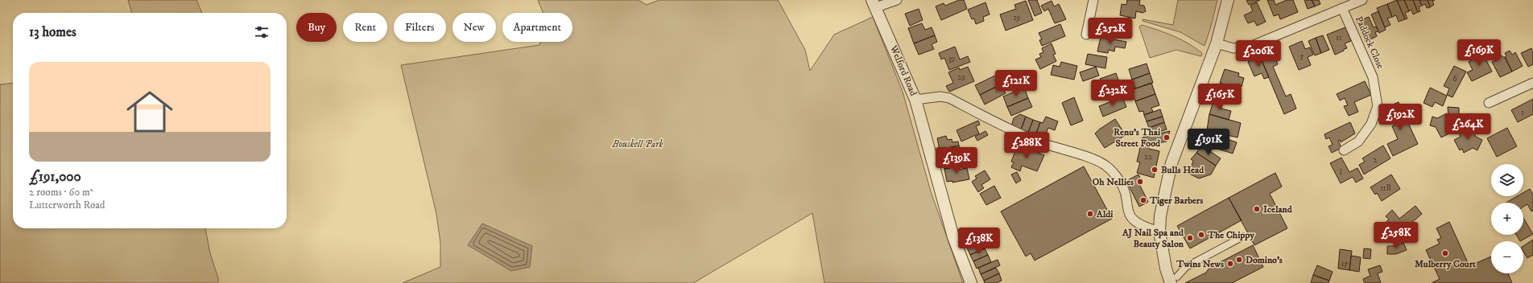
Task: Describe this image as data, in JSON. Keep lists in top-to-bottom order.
{
  "streets": {
    "street": ["Paddock Close", "Welford Road"]
  },
  "parks": ["Bouskell Park"],
  "places": [
    "Renu's Thai Street Food",
    "Bulls Head",
    "Oh Nellies",
    "Tiger Barbers",
    "Iceland",
    "Aldi",
    "The Chippy",
    "AJ Nail Spa and Beauty Salon",
    "Mulberry Court",
    "Domino's",
    "Twins News"
  ],
  "house_numbers": [
    "19",
    "11",
    "5",
    "39",
    "29",
    "6",
    "1",
    "22",
    "2",
    "3",
    "11B",
    "15"
  ],
  "page": {
    "chip": [
      "Buy",
      "Rent",
      "Filters",
      "New",
      "Apartment"
    ],
    "heading": "13 homes",
    "price": [
      "£252K",
      "£169K",
      "£206K",
      "£121K",
      "£232K",
      "£165K",
      "£192K",
      "£264K",
      "£191K",
      "£288K",
      "£139K",
      "£258K",
      "£138K"
    ],
    "list": [
      {
        "name": "£191,000",
        "note": "2 rooms · 60 m² · Lutterworth Road"
      }
    ],
    "map_buttons": ["+", "−"]
  }
}
